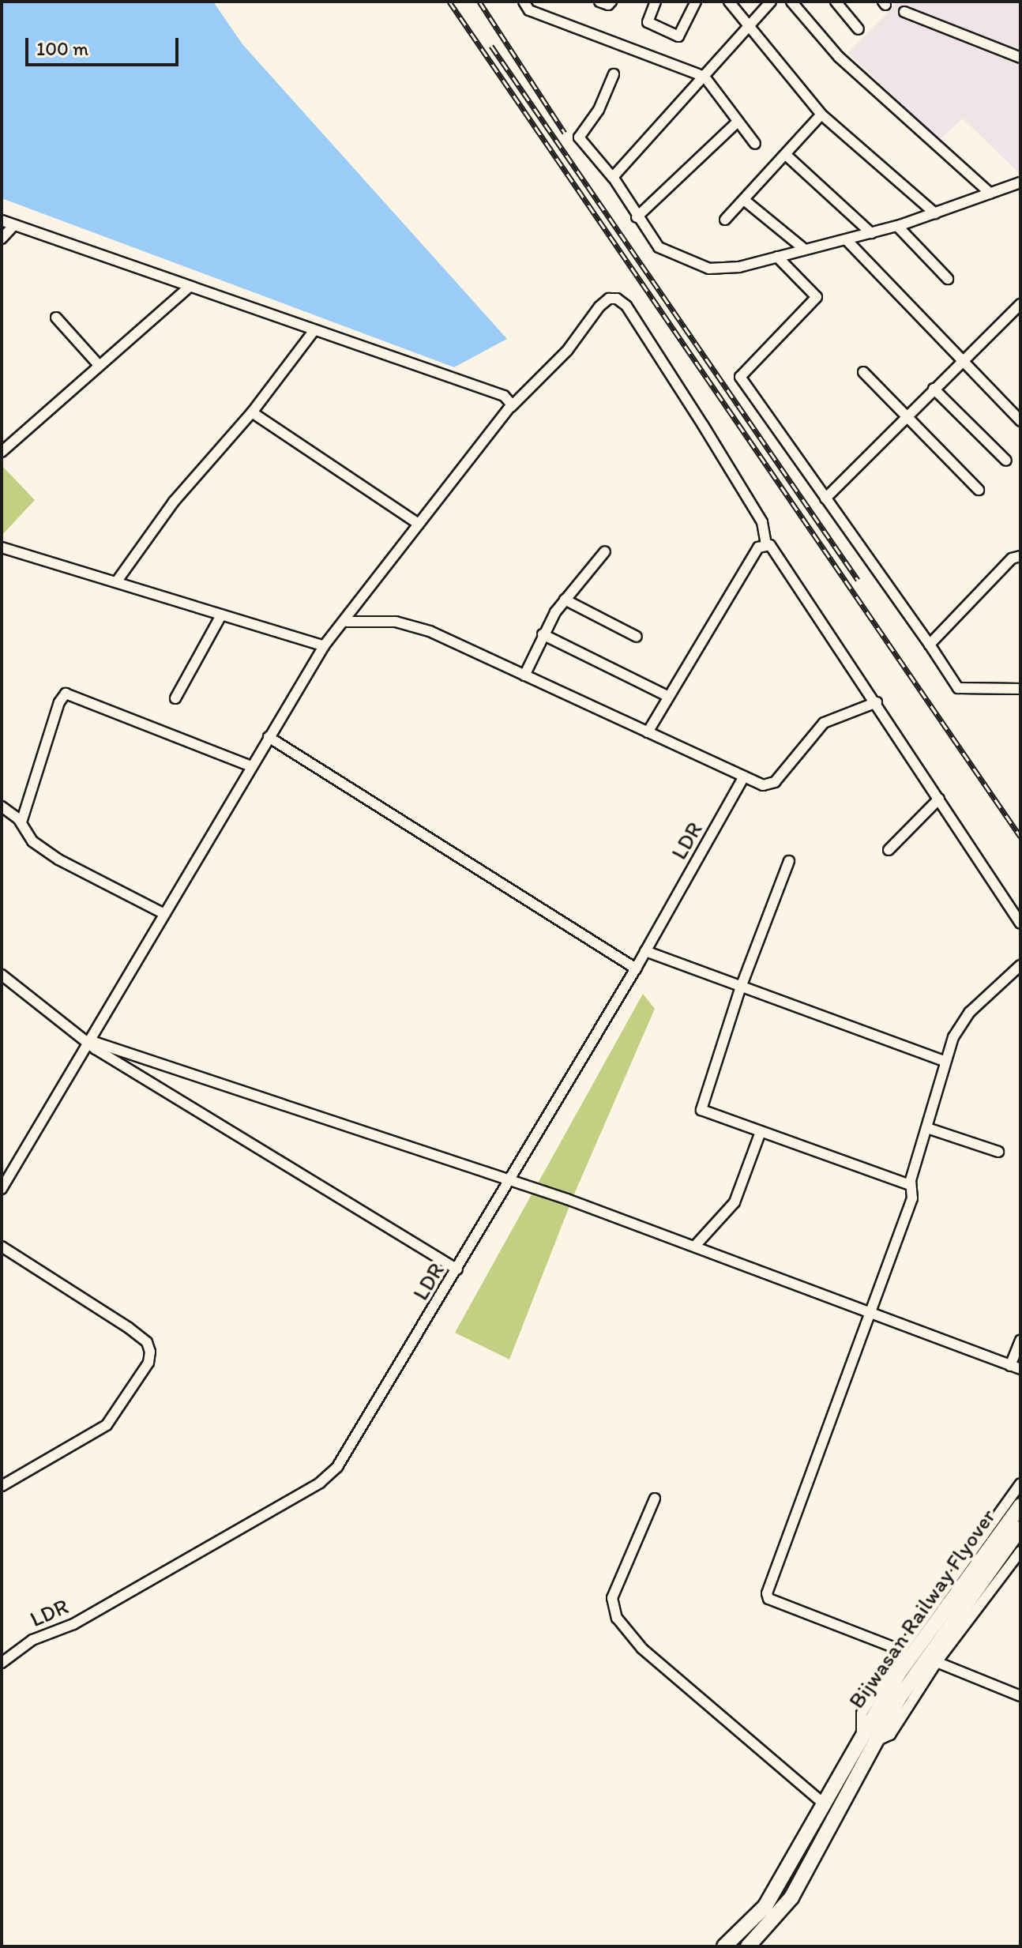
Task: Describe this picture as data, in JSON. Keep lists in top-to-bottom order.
{
  "streets": {
    "main road": ["Bijwasan Railway Flyover"],
    "street": ["LDR"]
  },
  "scale_bar": "100 m"
}
